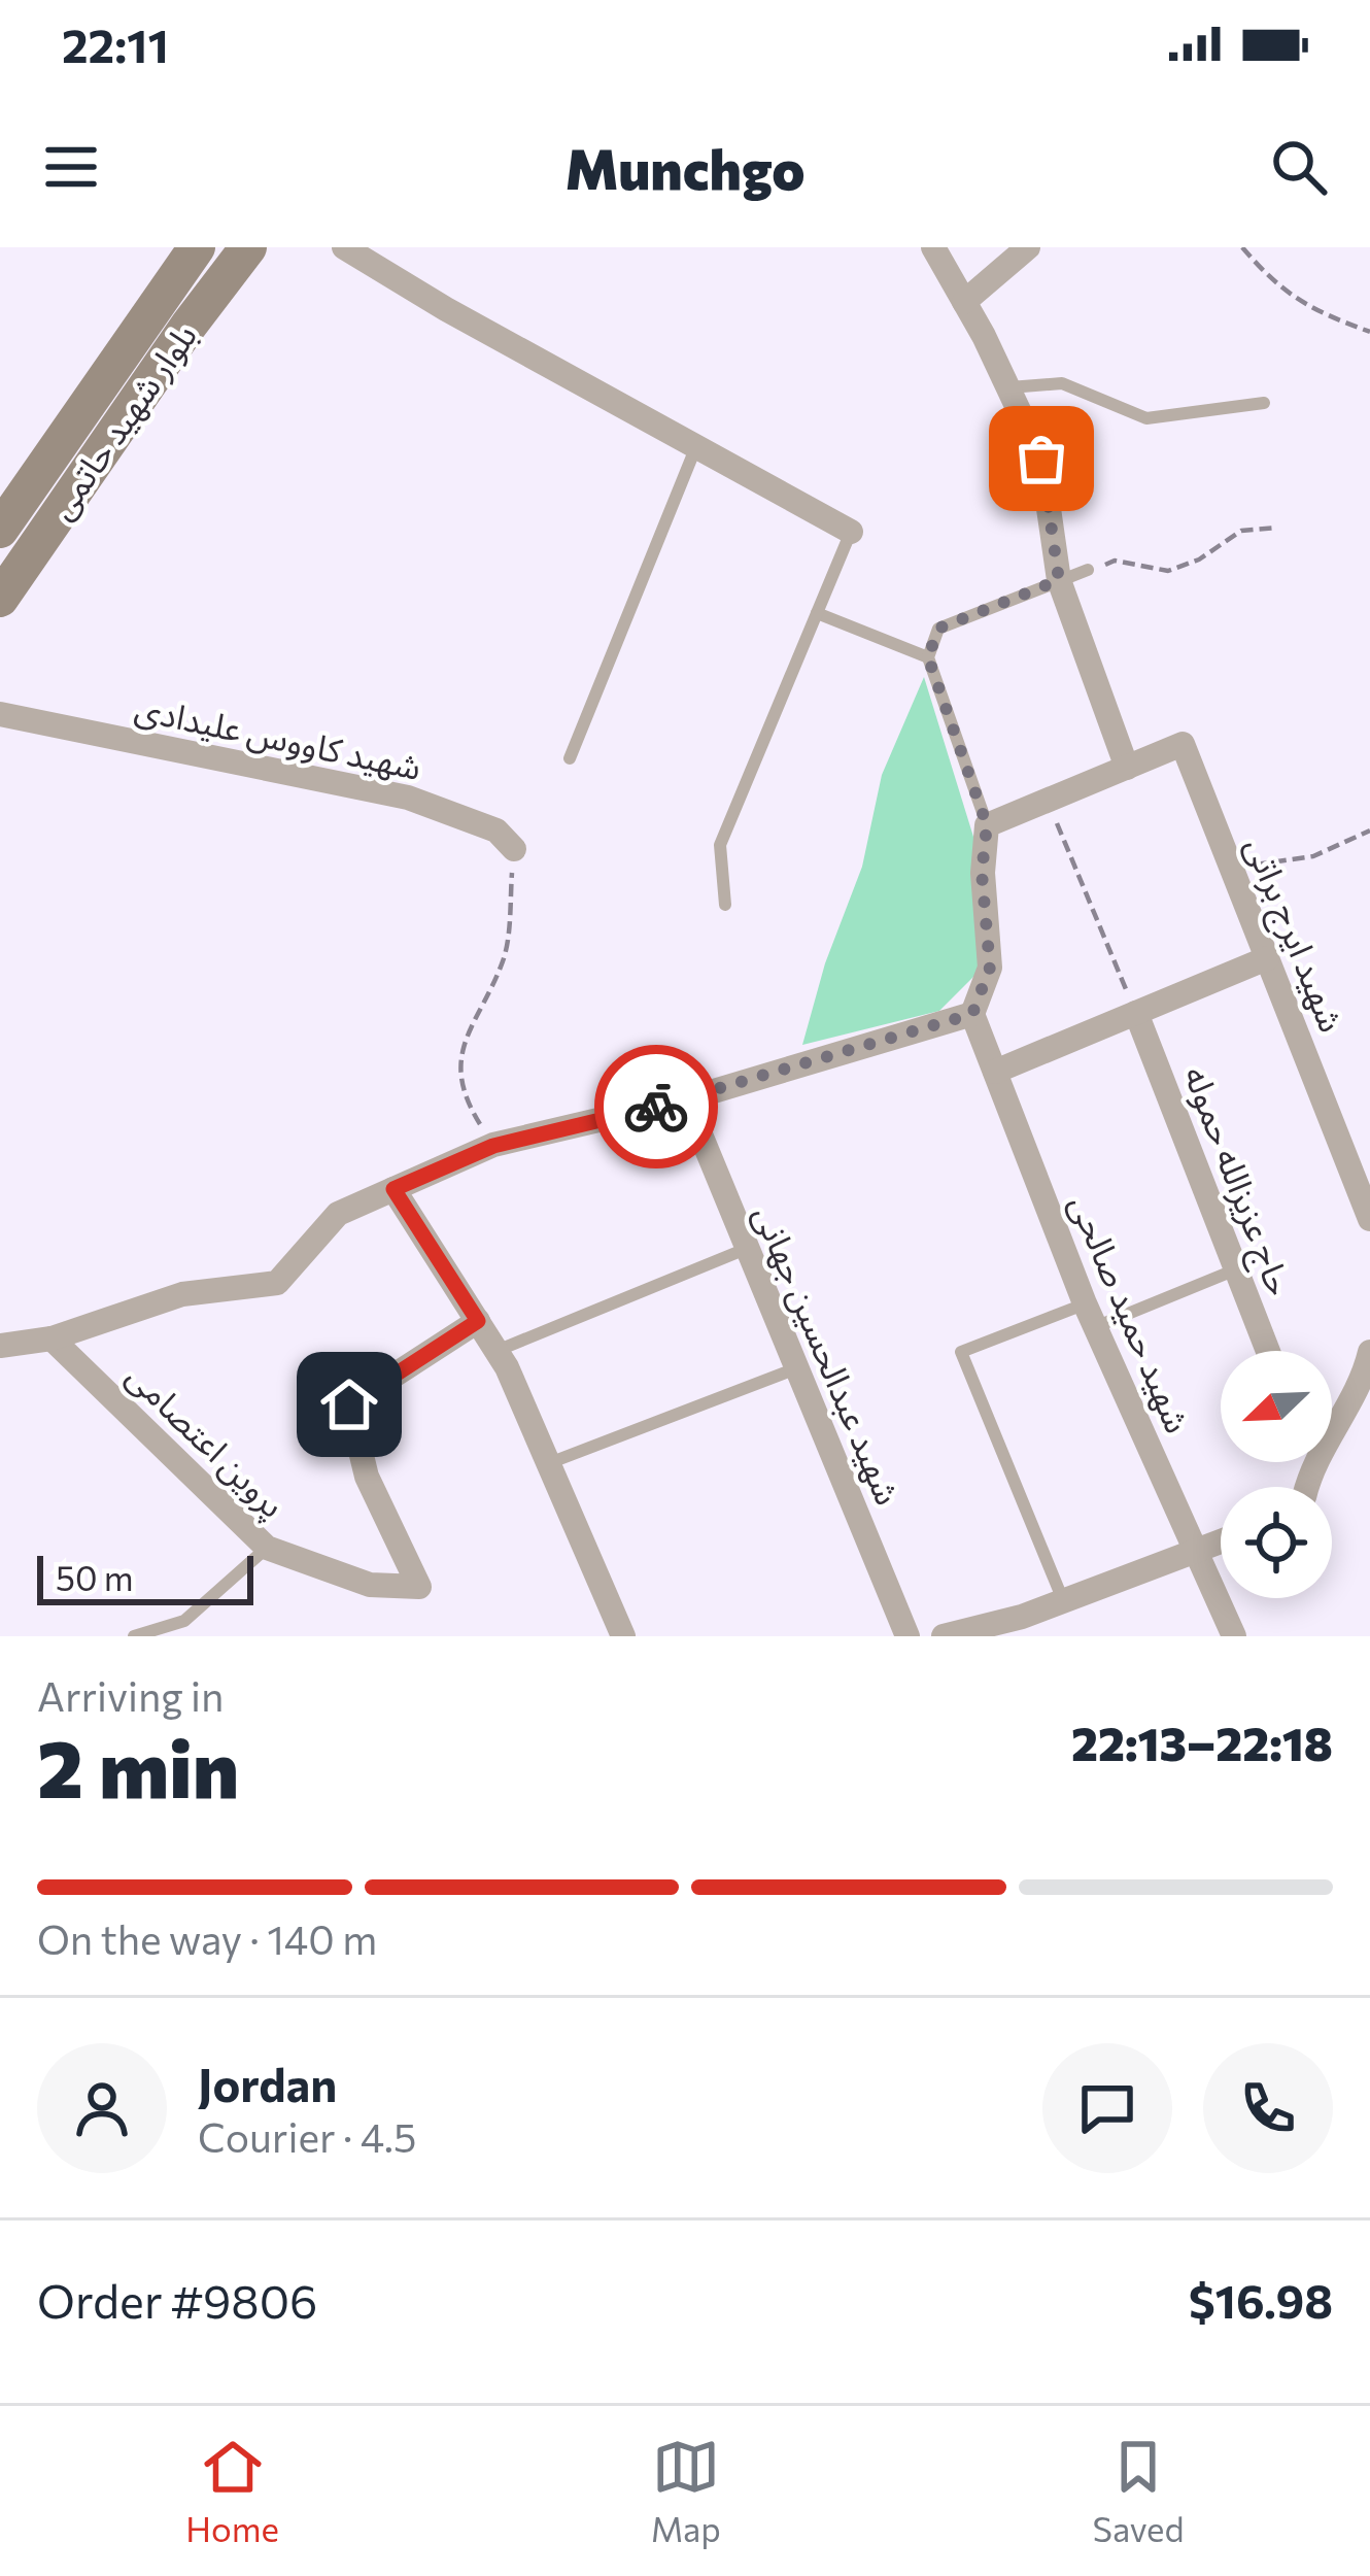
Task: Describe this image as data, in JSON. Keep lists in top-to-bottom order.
{
  "streets": {
    "main road": ["بلوار شهید حاتمی"],
    "street": [
      "شهید کاووس علیدادی",
      "شهید ایرج براتی",
      "حاج عزیزالله حموله",
      "شهید حمید صالحی",
      "شهید عبدالحسین جهانی",
      "پروین اعتصامی"
    ]
  },
  "scale_bar": "50 m",
  "north": "bottom left",
  "page": {
    "status": "22:11",
    "header": "Munchgo",
    "scale": "50 m",
    "heading": ["2 min", "Arriving in", "22:13–22:18"],
    "panel": [
      "Jordan",
      "Courier · 4.5",
      "Order #9806",
      "$16.98"
    ],
    "bar": "On the way · 140 m",
    "tabs": ["Home", "Map", "Saved"]
  }
}
